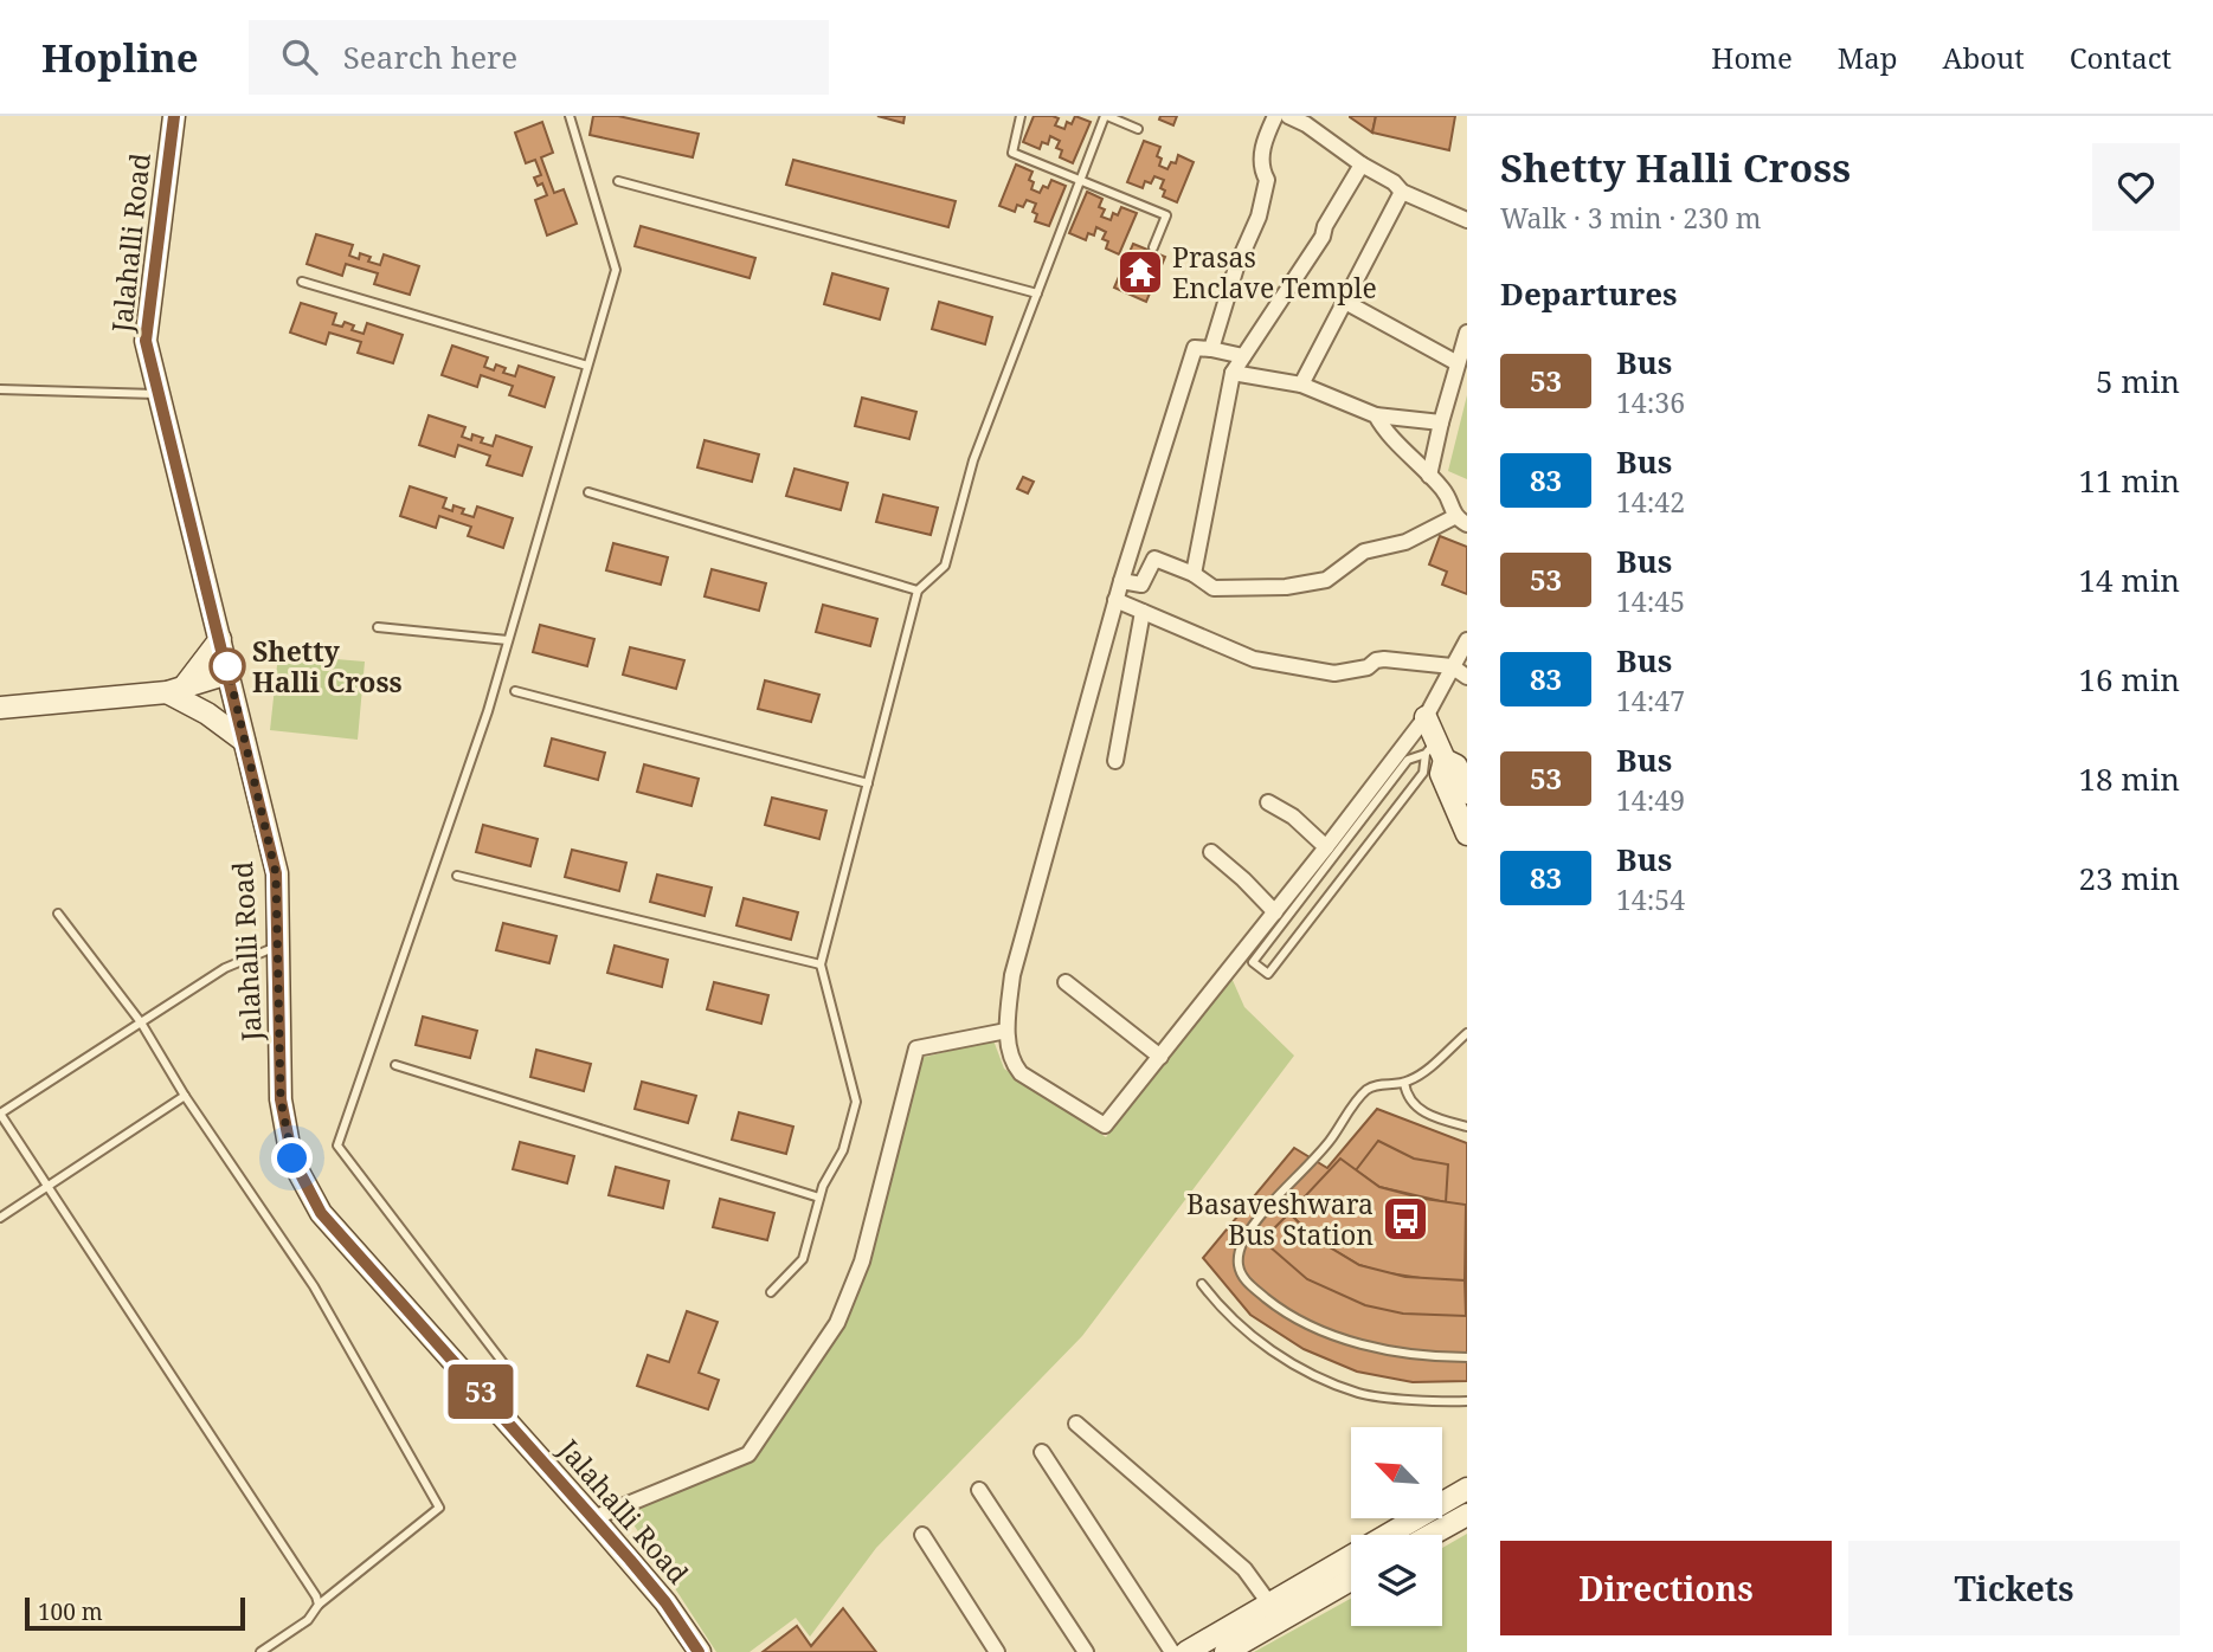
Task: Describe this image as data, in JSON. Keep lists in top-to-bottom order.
{
  "streets": {
    "main road": ["Jalahalli Road"]
  },
  "places": {
    "temple": ["Prasas Enclave Temple"],
    "other": ["Shetty Halli Cross"],
    "bus stop": ["Basaveshwara Bus Station"]
  },
  "lines": ["bus line 53"],
  "scale_bar": "100 m",
  "north": "top left",
  "page": {
    "header": "Hopline",
    "search": "Search here",
    "nav": [
      "Home",
      "Map",
      "About",
      "Contact"
    ],
    "on_map": "53",
    "heading": [
      ["Shetty Halli Cross", "Walk · 3 min · 230 m"],
      "Departures"
    ],
    "list": [
      {
        "mark": "53",
        "name": "Bus",
        "note": "14:36",
        "value": "5 min"
      },
      {
        "mark": "83",
        "name": "Bus",
        "note": "14:42",
        "value": "11 min"
      },
      {
        "mark": "53",
        "name": "Bus",
        "note": "14:45",
        "value": "14 min"
      },
      {
        "mark": "83",
        "name": "Bus",
        "note": "14:47",
        "value": "16 min"
      },
      {
        "mark": "53",
        "name": "Bus",
        "note": "14:49",
        "value": "18 min"
      },
      {
        "mark": "83",
        "name": "Bus",
        "note": "14:54",
        "value": "23 min"
      }
    ],
    "buttons": ["Directions", "Tickets"],
    "scale": "100 m"
  }
}
